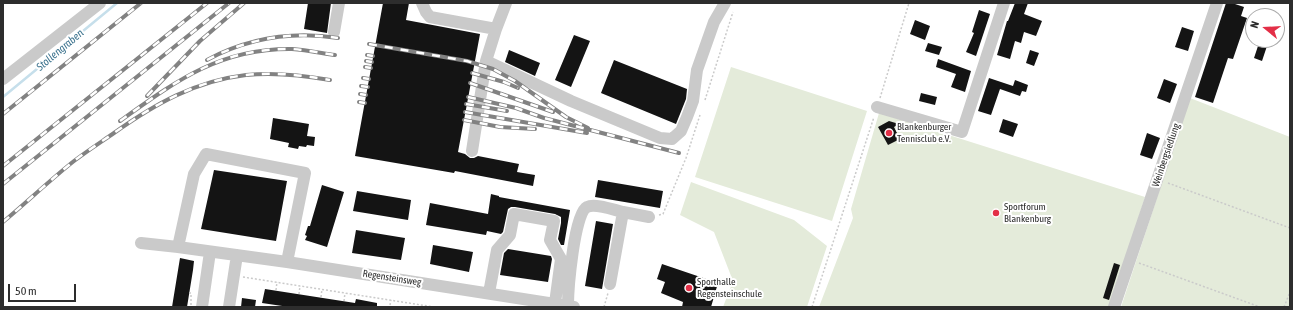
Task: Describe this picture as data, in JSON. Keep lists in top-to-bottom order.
{
  "streets": {
    "street": ["Weinbergsiedlung", "Regensteinsweg"]
  },
  "water": ["Stollengraben"],
  "places": ["Blankenburger Tennisclub e.V.", "Sportforum Blankenburg", "Sporthalle Regensteinschule"],
  "scale_bar": "50 m",
  "north": "left"
}
